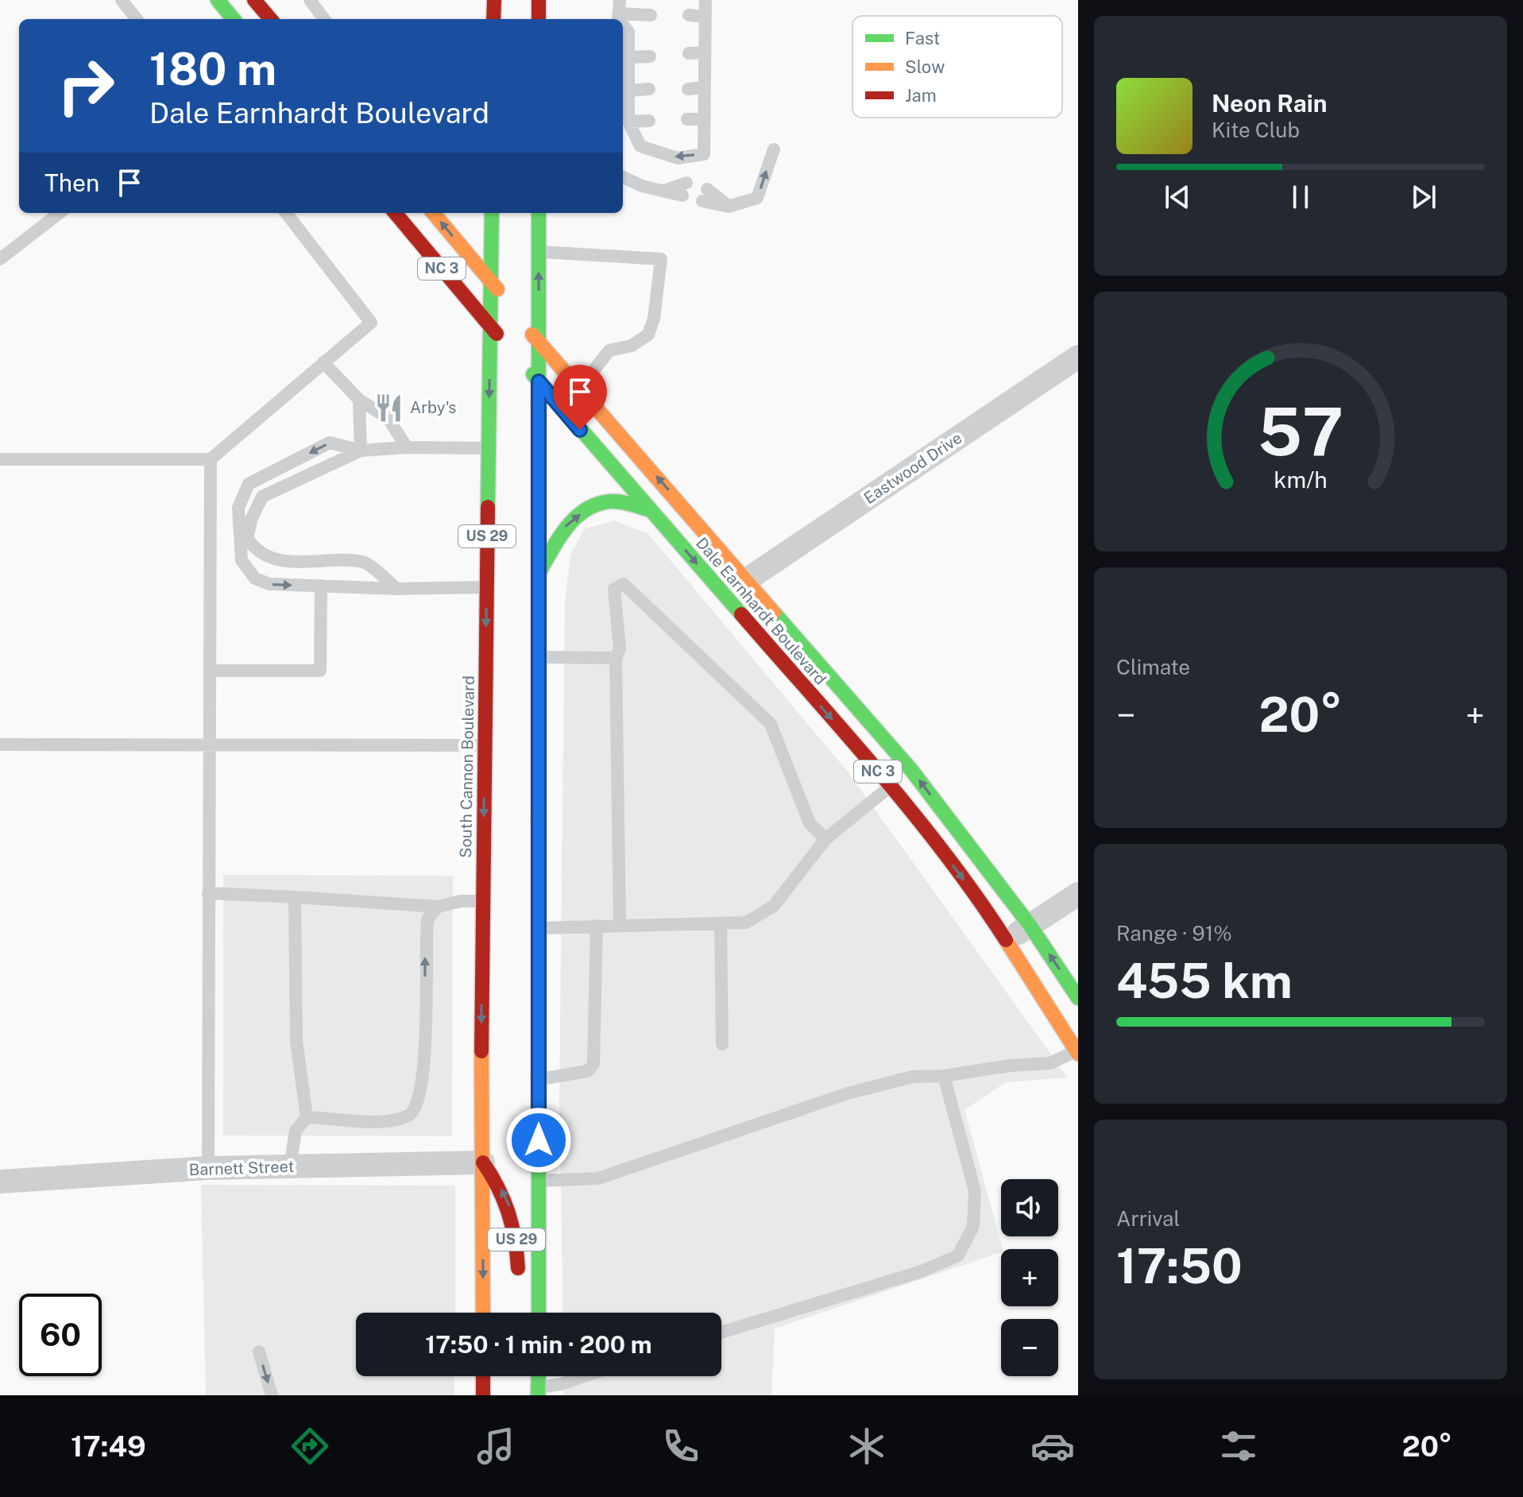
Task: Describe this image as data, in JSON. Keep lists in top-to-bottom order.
{
  "streets": {
    "main road": [
      "NC 3",
      "US 29",
      "Dale Earnhardt Boulevard",
      "South Cannon Boulevard"
    ],
    "street": ["Eastwood Drive", "Barnett Street"]
  },
  "crossings": [
    ["NC 3", "South Cannon Boulevard"],
    ["Eastwood Drive", "Dale Earnhardt Boulevard"],
    ["US 29", "Dale Earnhardt Boulevard"],
    ["US 29", "South Cannon Boulevard"],
    ["US 29", "Barnett Street"],
    ["South Cannon Boulevard", "Barnett Street"]
  ],
  "places": {
    "restaurant": ["Arby's"]
  },
  "legend": ["Fast", "Slow", "Jam"],
  "page": {
    "turn": ["180 m", "Dale Earnhardt Boulevard"],
    "song": ["Neon Rain", "Kite Club"],
    "then": "Then",
    "tile": [
      "Climate",
      ["Range · 91%", "455 km"],
      ["Arrival", "17:50"]
    ],
    "heat": ["−", "20°", "+"],
    "map_buttons": ["+", "−"],
    "limit": "60",
    "trip": "17:50 · 1 min · 200 m",
    "tabs": ["17:49", "20°"],
    "gauge": ["57", "km/h"]
  }
}
